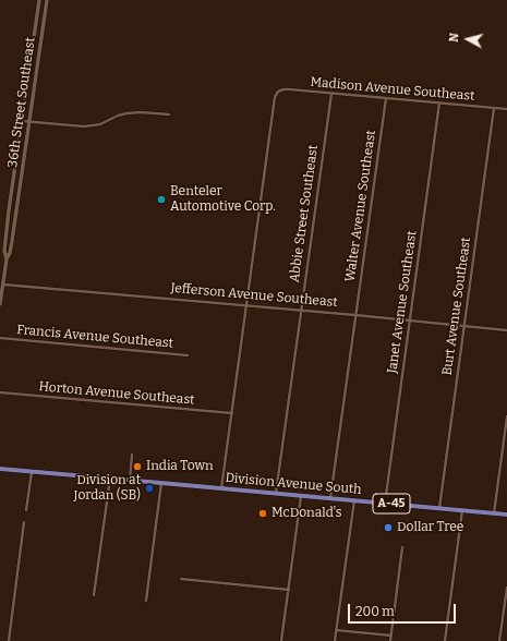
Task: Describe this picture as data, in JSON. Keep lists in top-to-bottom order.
{
  "streets": {
    "main road": ["Division Avenue South", "A-45"],
    "street": [
      "Madison Avenue Southeast",
      "36th Street Southeast",
      "Walter Avenue Southeast",
      "Abbie Street Southeast",
      "Jefferson Avenue Southeast",
      "Janet Avenue Southeast",
      "Burt Avenue Southeast",
      "Francis Avenue Southeast",
      "Horton Avenue Southeast"
    ]
  },
  "crossings": [
    ["Madison Avenue Southeast", "Walter Avenue Southeast"],
    ["Madison Avenue Southeast", "Abbie Street Southeast"],
    ["Madison Avenue Southeast", "Jefferson Avenue Southeast"],
    ["Madison Avenue Southeast", "Janet Avenue Southeast"],
    ["Madison Avenue Southeast", "Burt Avenue Southeast"],
    ["36th Street Southeast", "Jefferson Avenue Southeast"],
    ["Walter Avenue Southeast", "Jefferson Avenue Southeast"],
    ["Walter Avenue Southeast", "Division Avenue South"],
    ["Abbie Street Southeast", "Jefferson Avenue Southeast"],
    ["Abbie Street Southeast", "Division Avenue South"],
    ["Jefferson Avenue Southeast", "Janet Avenue Southeast"],
    ["Jefferson Avenue Southeast", "Burt Avenue Southeast"],
    ["Janet Avenue Southeast", "Division Avenue South"],
    ["Burt Avenue Southeast", "Division Avenue South"]
  ],
  "places": [
    "Benteler Automotive Corp.",
    "India Town",
    "Division at Jordan (SB)",
    "McDonald's",
    "Dollar Tree"
  ],
  "scale_bar": "200 m",
  "north": "left"
}
